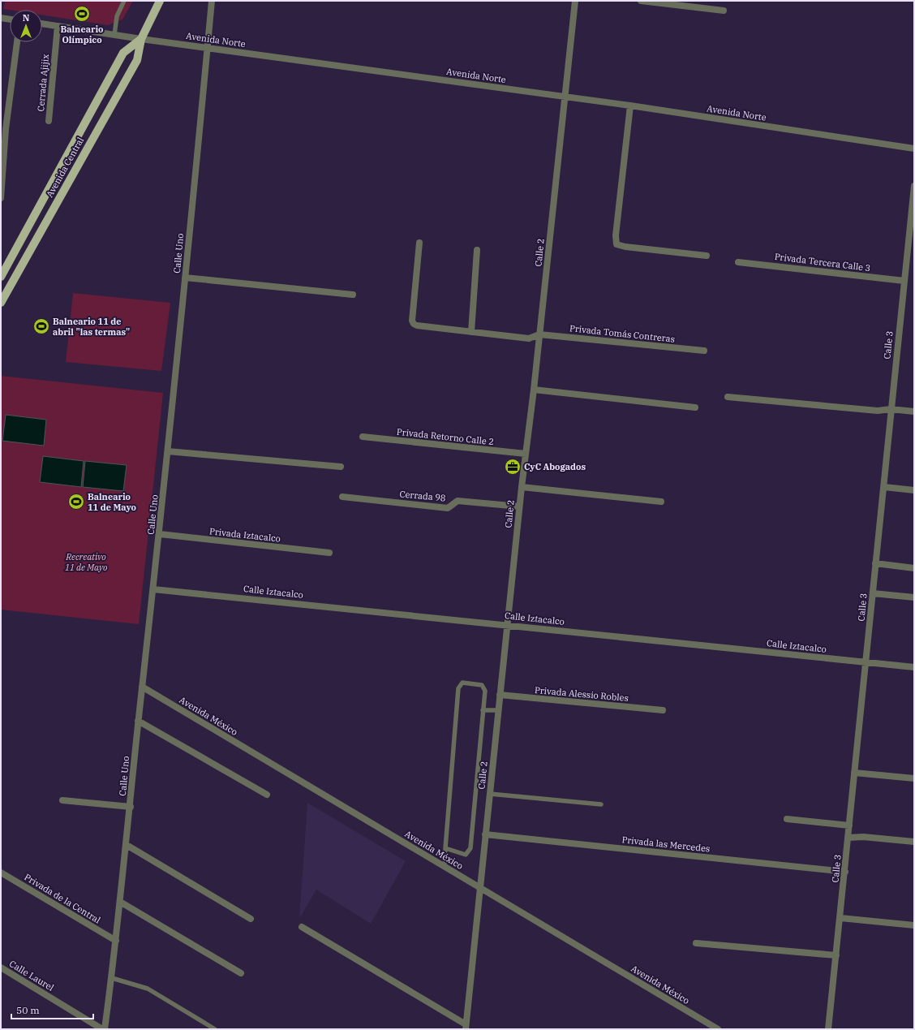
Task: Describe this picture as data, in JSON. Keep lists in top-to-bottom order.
{
  "streets": {
    "main road": ["Avenida Central"],
    "street": [
      "Avenida Norte",
      "Cerrada Ajijix",
      "Calle 2",
      "Calle Uno",
      "Privada Tercera Calle 3",
      "Privada Tomás Contreras",
      "Calle 3",
      "Privada Retorno Calle 2",
      "Cerrada 98",
      "Privada Iztacalco",
      "Calle Iztacalco",
      "Privada Alessio Robles",
      "Avenida México",
      "Privada las Mercedes",
      "Privada de la Central",
      "Calle Laurel"
    ]
  },
  "crossings": [
    ["Avenida Norte", "Cerrada Ajijix"],
    ["Avenida Norte", "Avenida Central"],
    ["Avenida Norte", "Calle 2"],
    ["Avenida Norte", "Calle Uno"],
    ["Calle 2", "Privada Tomás Contreras"],
    ["Calle 2", "Privada Retorno Calle 2"],
    ["Calle 2", "Cerrada 98"],
    ["Calle 2", "Calle Iztacalco"],
    ["Calle 2", "Privada Alessio Robles"],
    ["Calle 2", "Avenida México"],
    ["Calle 2", "Privada las Mercedes"],
    ["Calle Uno", "Privada Iztacalco"],
    ["Calle Uno", "Calle Iztacalco"],
    ["Calle Uno", "Avenida México"],
    ["Calle Uno", "Privada de la Central"],
    ["Calle Uno", "Calle Laurel"],
    ["Privada Tercera Calle 3", "Calle 3"],
    ["Calle 3", "Calle Iztacalco"],
    ["Calle 3", "Privada las Mercedes"]
  ],
  "parks": ["Recreativo 11 de Mayo"],
  "places": {
    "sports": ["Balneario Olímpico", "Balneario 11 de abril \"las termas\"", "Balneario 11 de Mayo"],
    "office": ["CyC Abogados"]
  },
  "scale_bar": "50 m",
  "north": "top"
}
